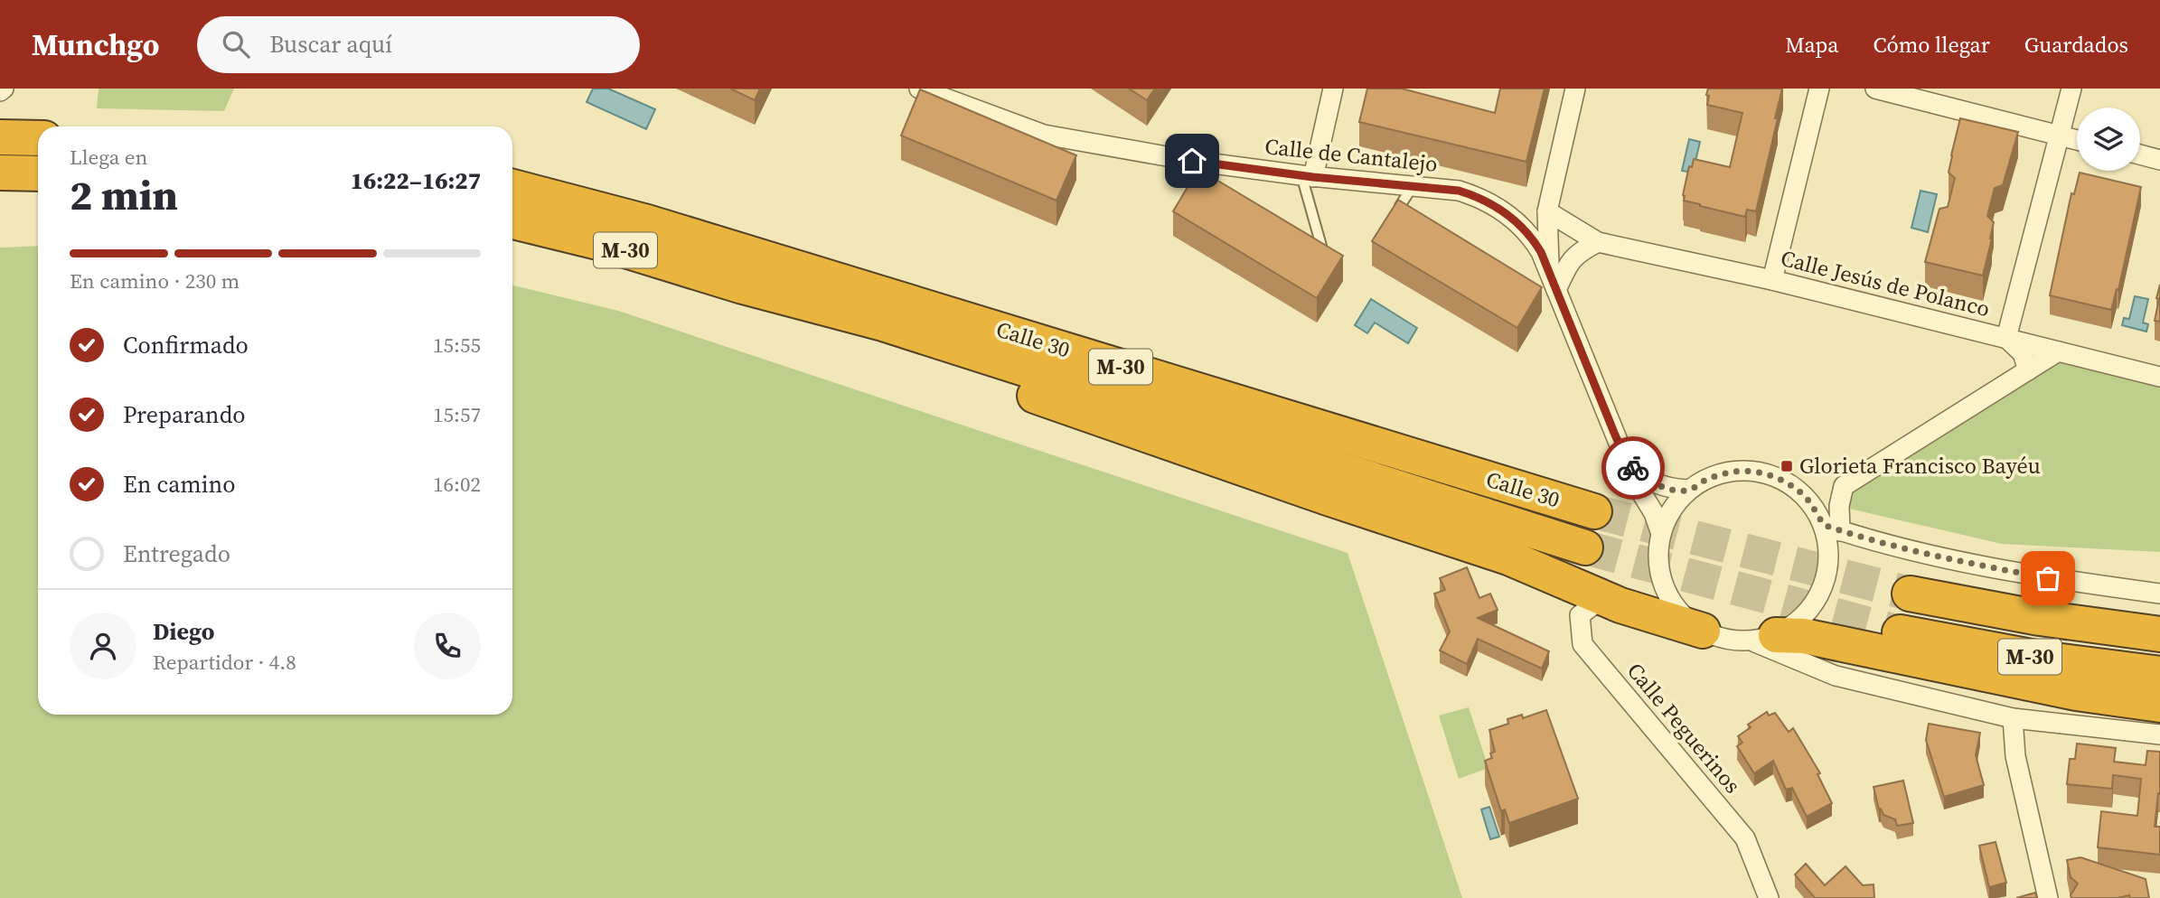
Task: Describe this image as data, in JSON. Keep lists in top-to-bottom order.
{
  "streets": {
    "highway": ["M-30", "Calle 30"],
    "street": ["Calle de Cantalejo", "Calle Jesús de Polanco", "Calle Peguerinos"]
  },
  "places": {
    "transit": ["Glorieta Francisco Bayéu"]
  },
  "page": {
    "header": "Munchgo",
    "search": "Buscar aquí",
    "nav": ["Mapa", "Cómo llegar", "Guardados"],
    "heading": ["2 min", "Llega en", "16:22–16:27"],
    "panel": ["Diego", "Repartidor · 4.8"],
    "bar": "En camino · 230 m",
    "list": [
      ["Confirmado", "15:55"],
      ["Preparando", "15:57"],
      ["En camino", "16:02"],
      "Entregado"
    ]
  }
}
